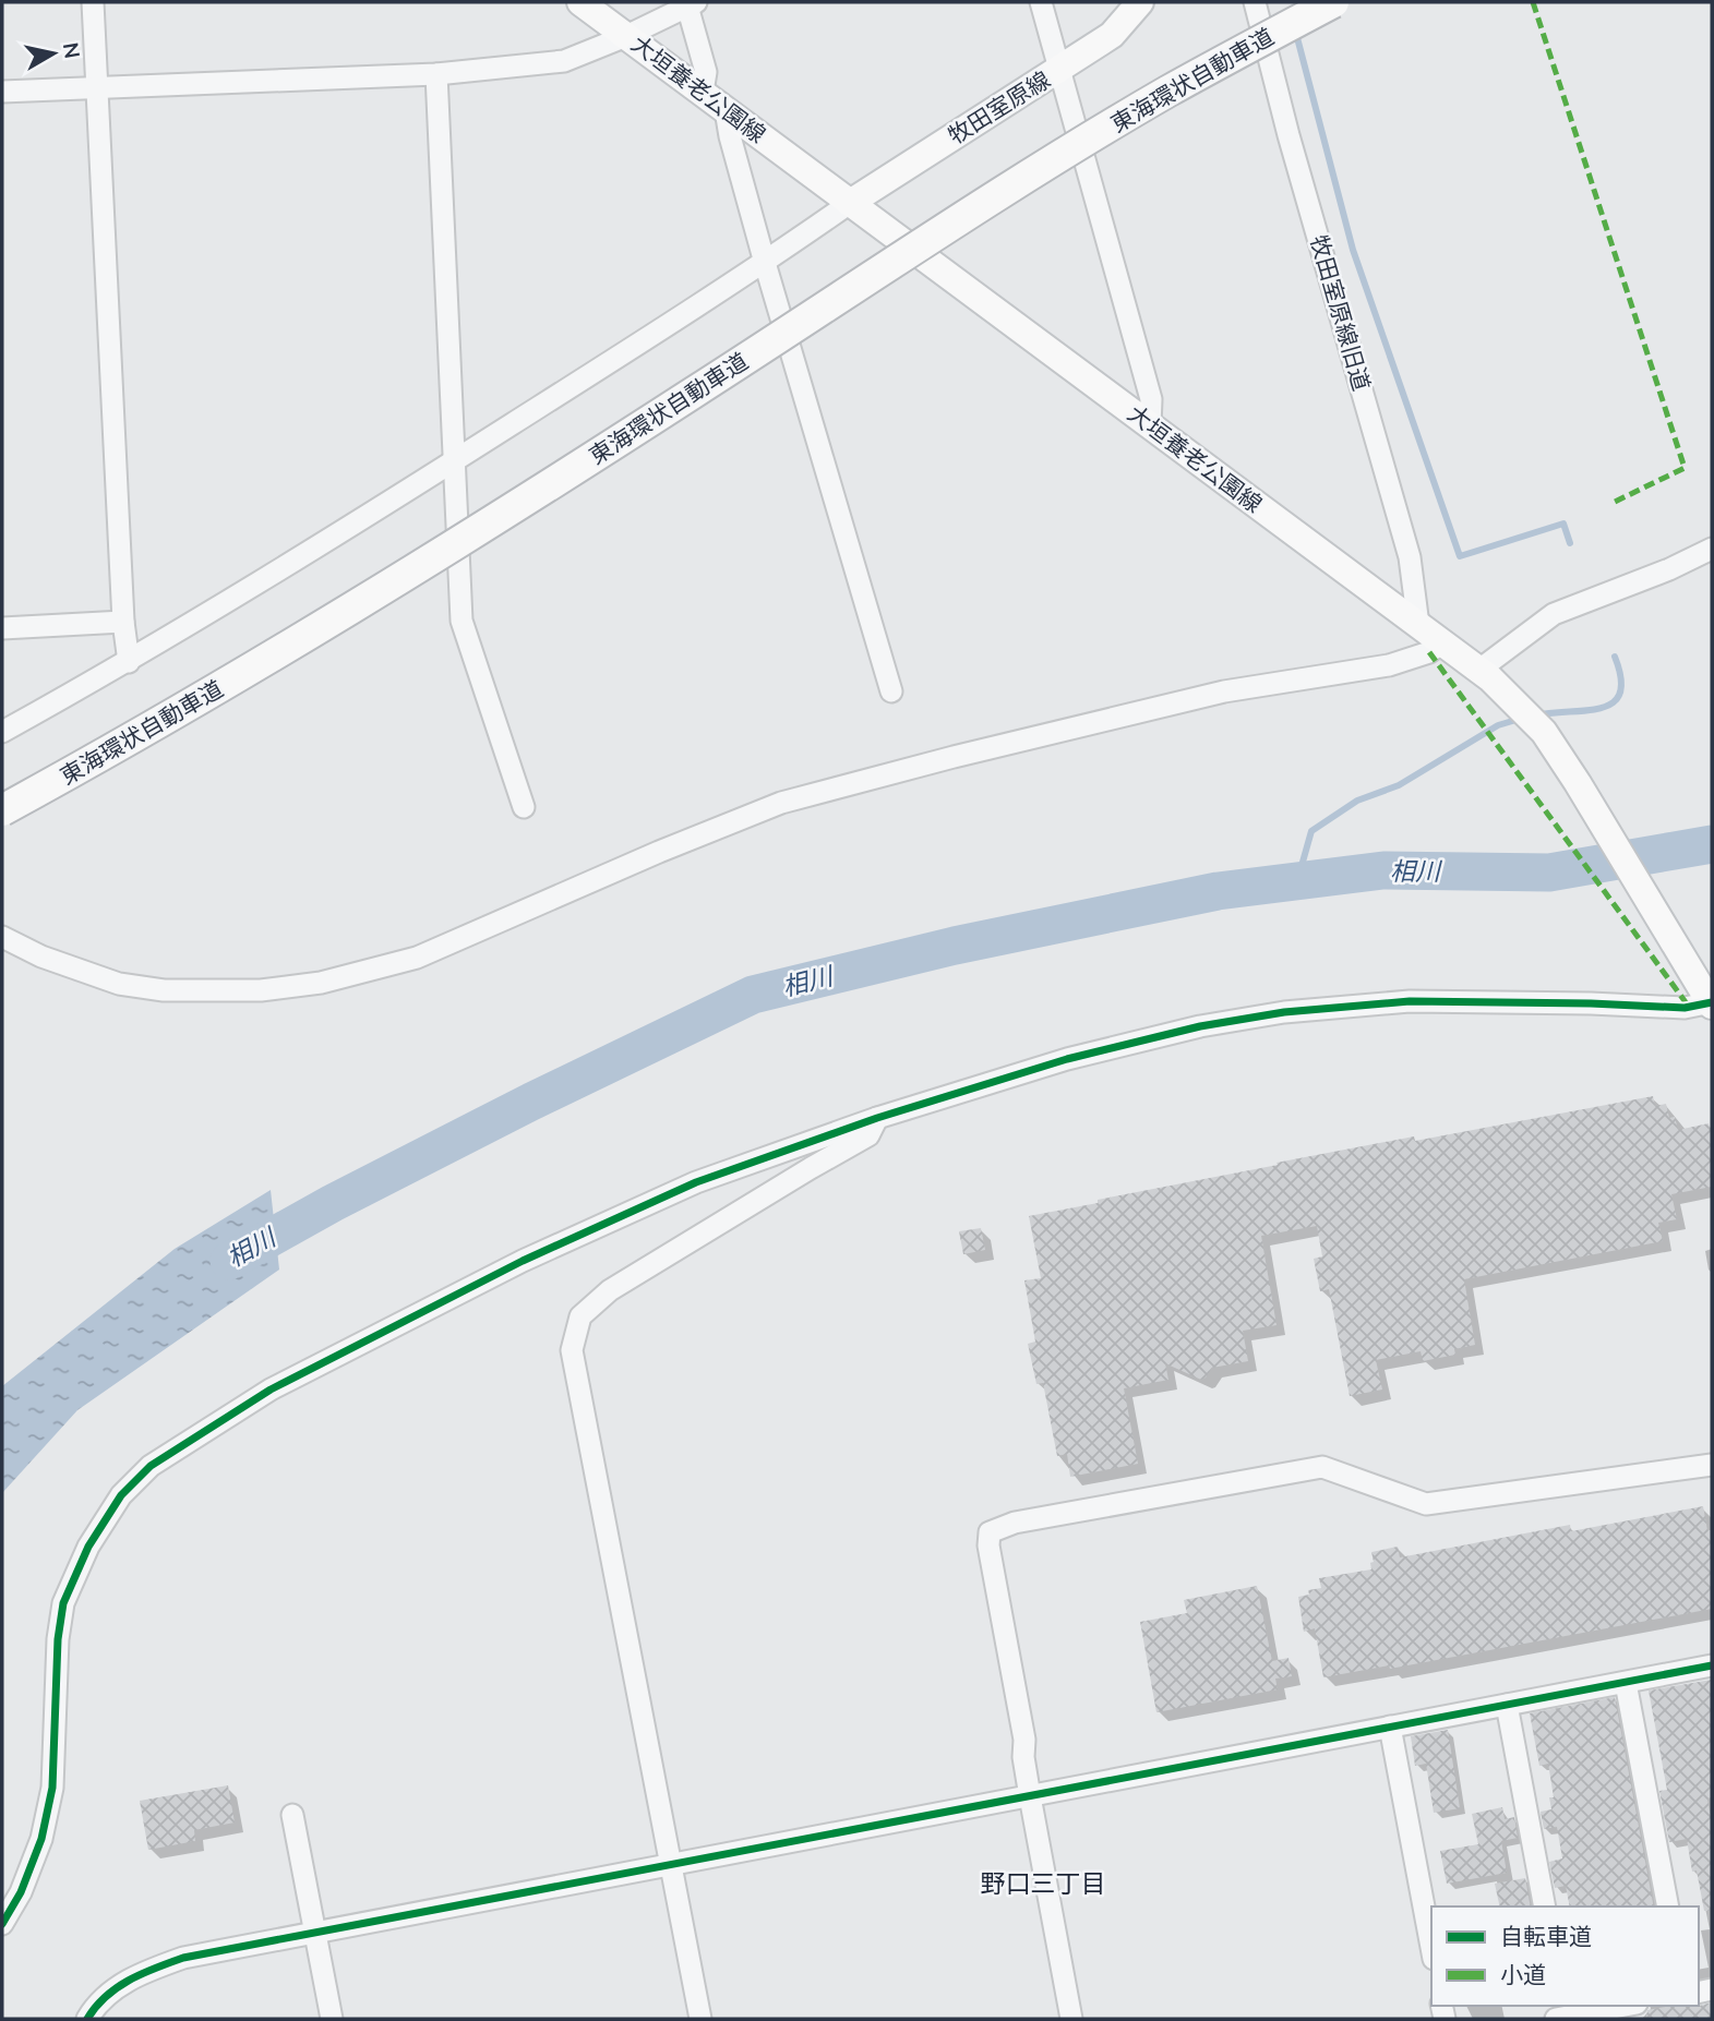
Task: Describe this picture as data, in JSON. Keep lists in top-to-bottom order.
{
  "streets": {
    "highway": ["東海環状自動車道"],
    "main road": ["大垣養老公園線", "牧田室原線"],
    "street": ["牧田室原線旧道"]
  },
  "crossings": [
    ["大垣養老公園線", "牧田室原線"],
    ["大垣養老公園線", "牧田室原線旧道"]
  ],
  "districts": ["野口三丁目"],
  "water": ["相川"],
  "legend": ["自転車道", "小道"],
  "north": "right"
}
